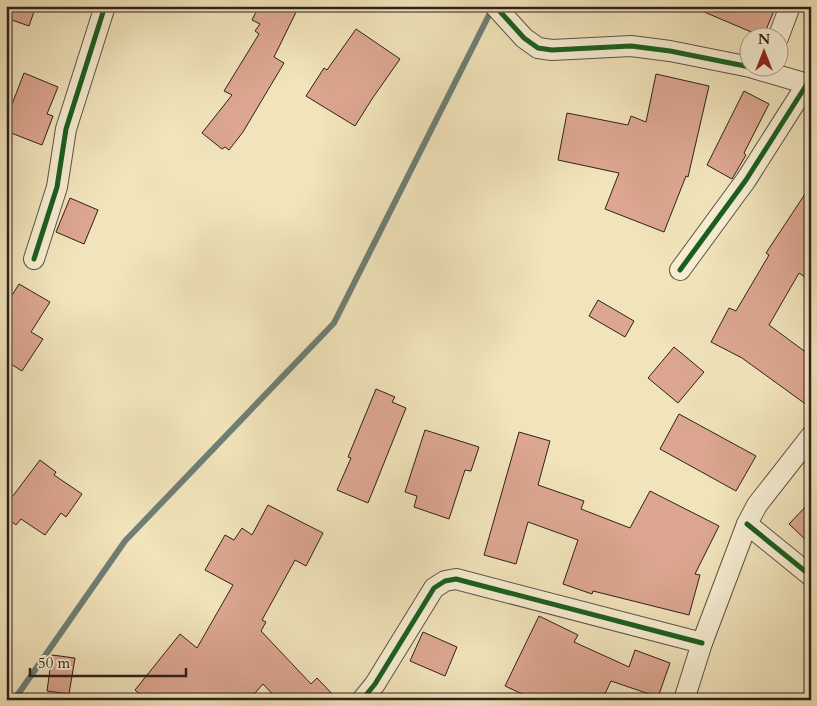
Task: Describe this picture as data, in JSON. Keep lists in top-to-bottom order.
{
  "scale_bar": "50 m",
  "north": "top"
}
